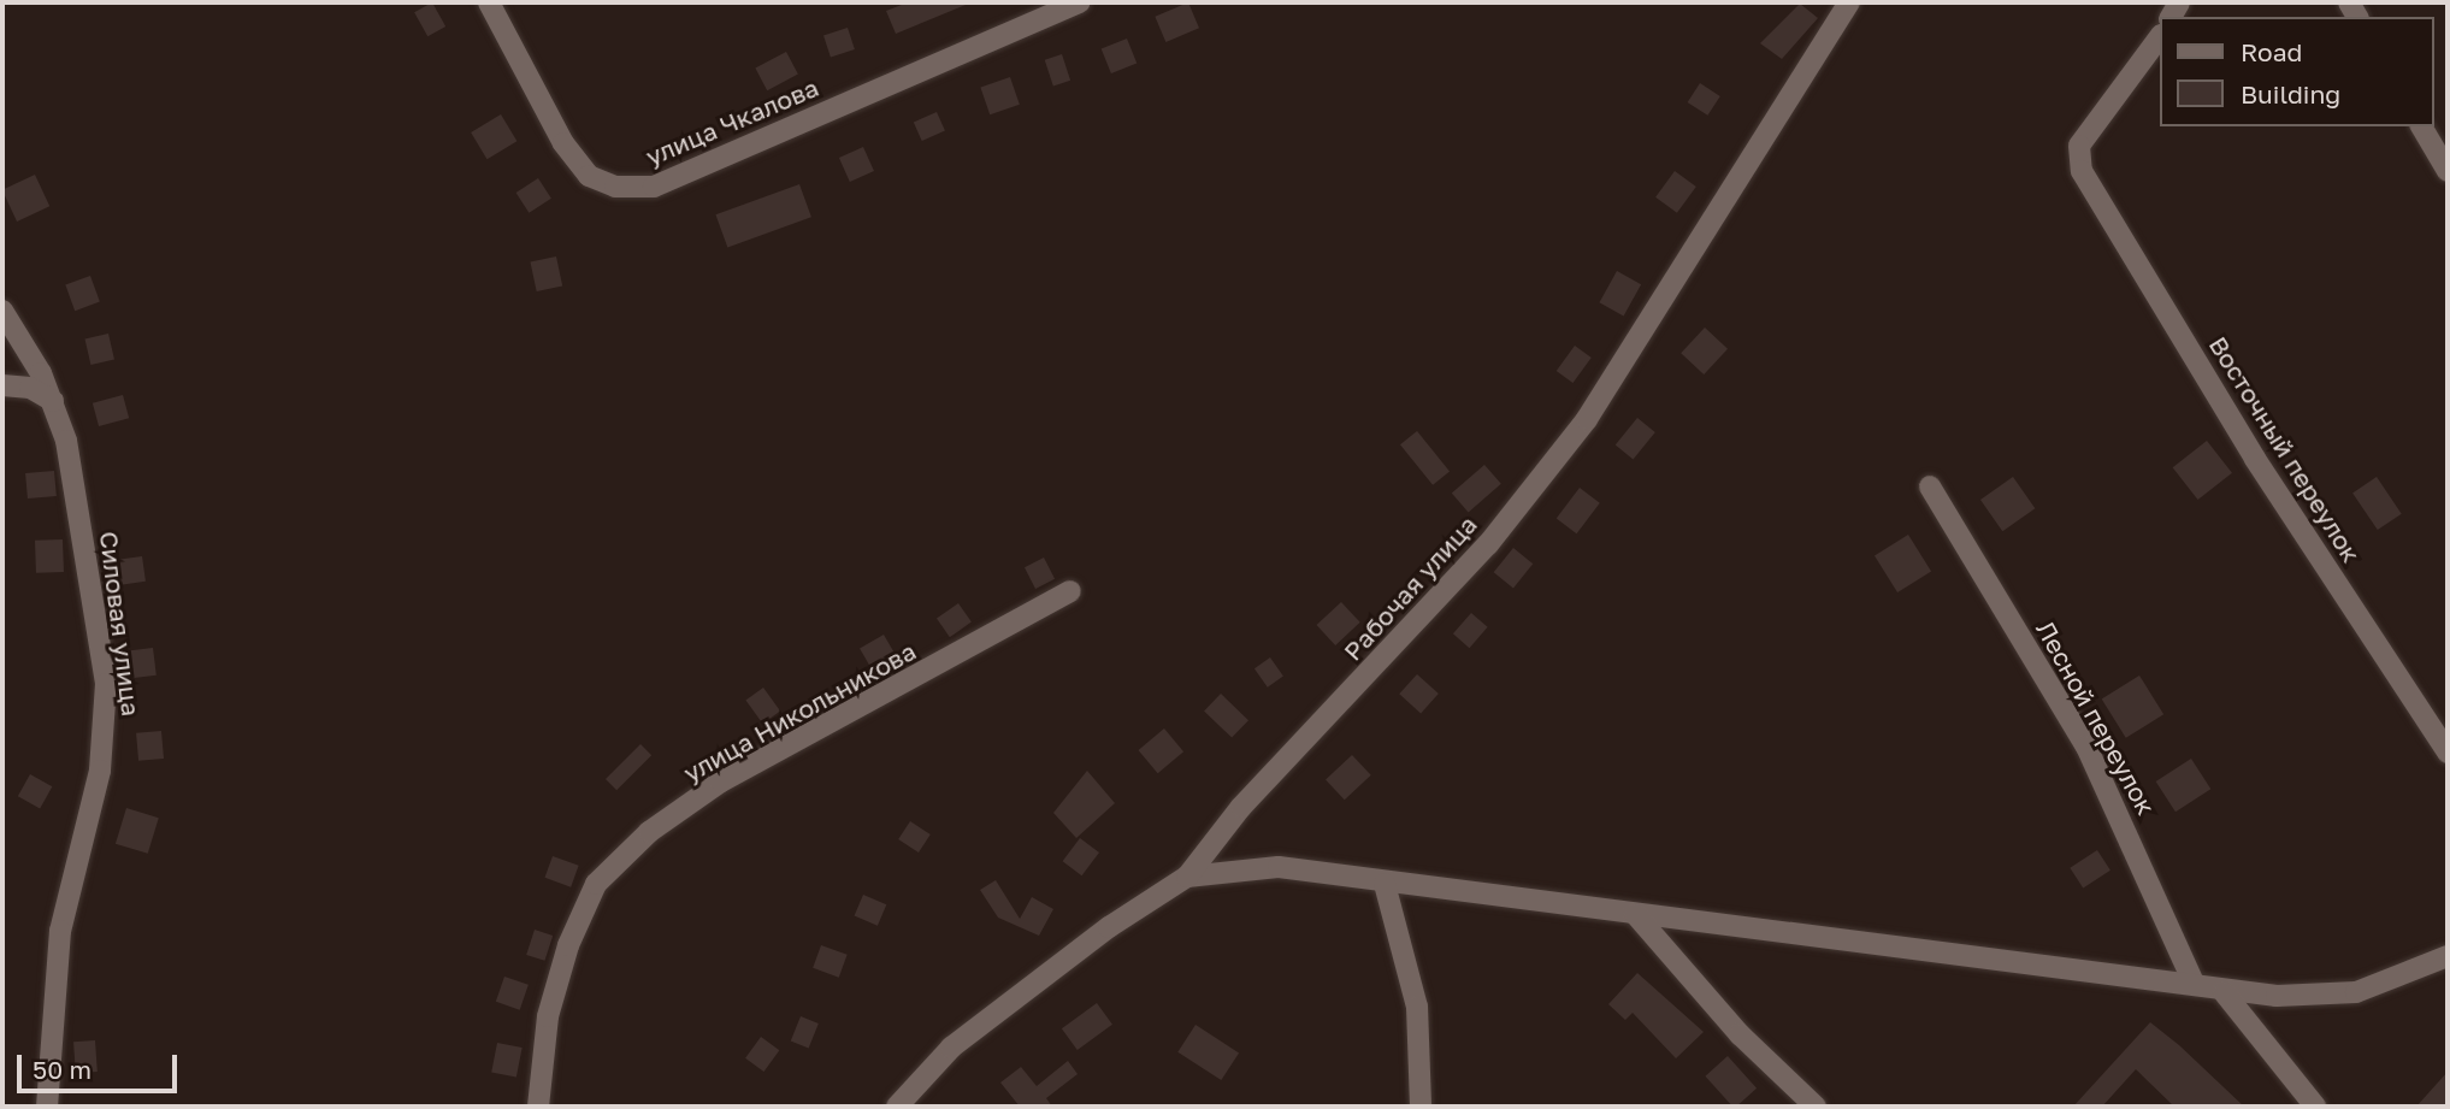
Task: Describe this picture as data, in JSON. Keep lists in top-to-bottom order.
{
  "streets": {
    "street": [
      "улица Чкалова",
      "Восточный переулок",
      "Рабочая улица",
      "Силовая улица",
      "улица Никольникова",
      "Лесной переулок"
    ]
  },
  "legend": ["Road", "Building"],
  "scale_bar": "50 m"
}
